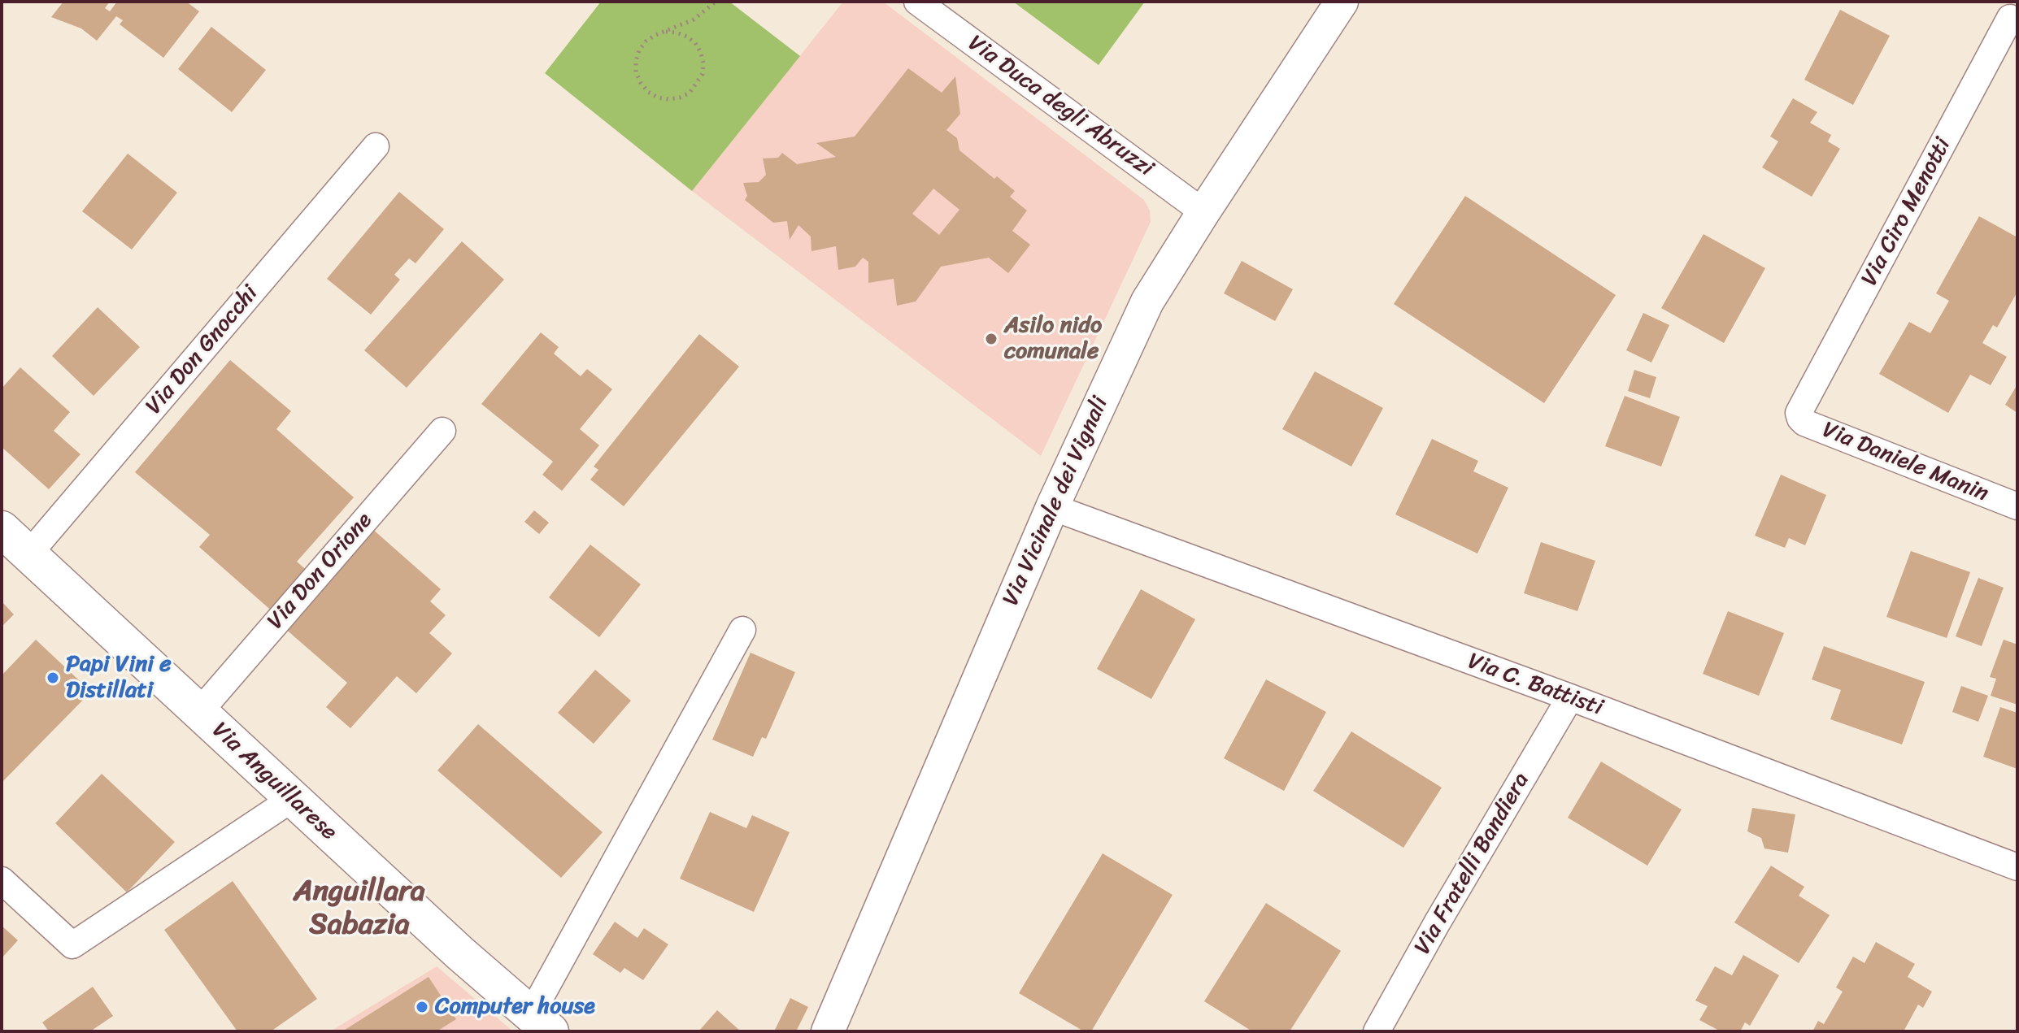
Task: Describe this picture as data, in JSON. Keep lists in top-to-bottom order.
{
  "streets": {
    "main road": ["Via Anguillarese"],
    "street": [
      "Via Duca degli Abruzzi",
      "Via Ciro Menotti",
      "Via Don Gnocchi",
      "Via Daniele Manin",
      "Via Vicinale dei Vignali",
      "Via Don Orione",
      "Via C. Battisti",
      "Via Fratelli Bandiera"
    ]
  },
  "crossings": [
    ["Via Duca degli Abruzzi", "Via Vicinale dei Vignali"],
    ["Via Ciro Menotti", "Via Daniele Manin"],
    ["Via Don Gnocchi", "Via Anguillarese"],
    ["Via Vicinale dei Vignali", "Via C. Battisti"],
    ["Via Don Orione", "Via Anguillarese"],
    ["Via C. Battisti", "Via Fratelli Bandiera"]
  ],
  "districts": ["Anguillara Sabazia"],
  "places": ["Asilo nido comunale", "Papi Vini e Distillati", "Computer house"]
}
